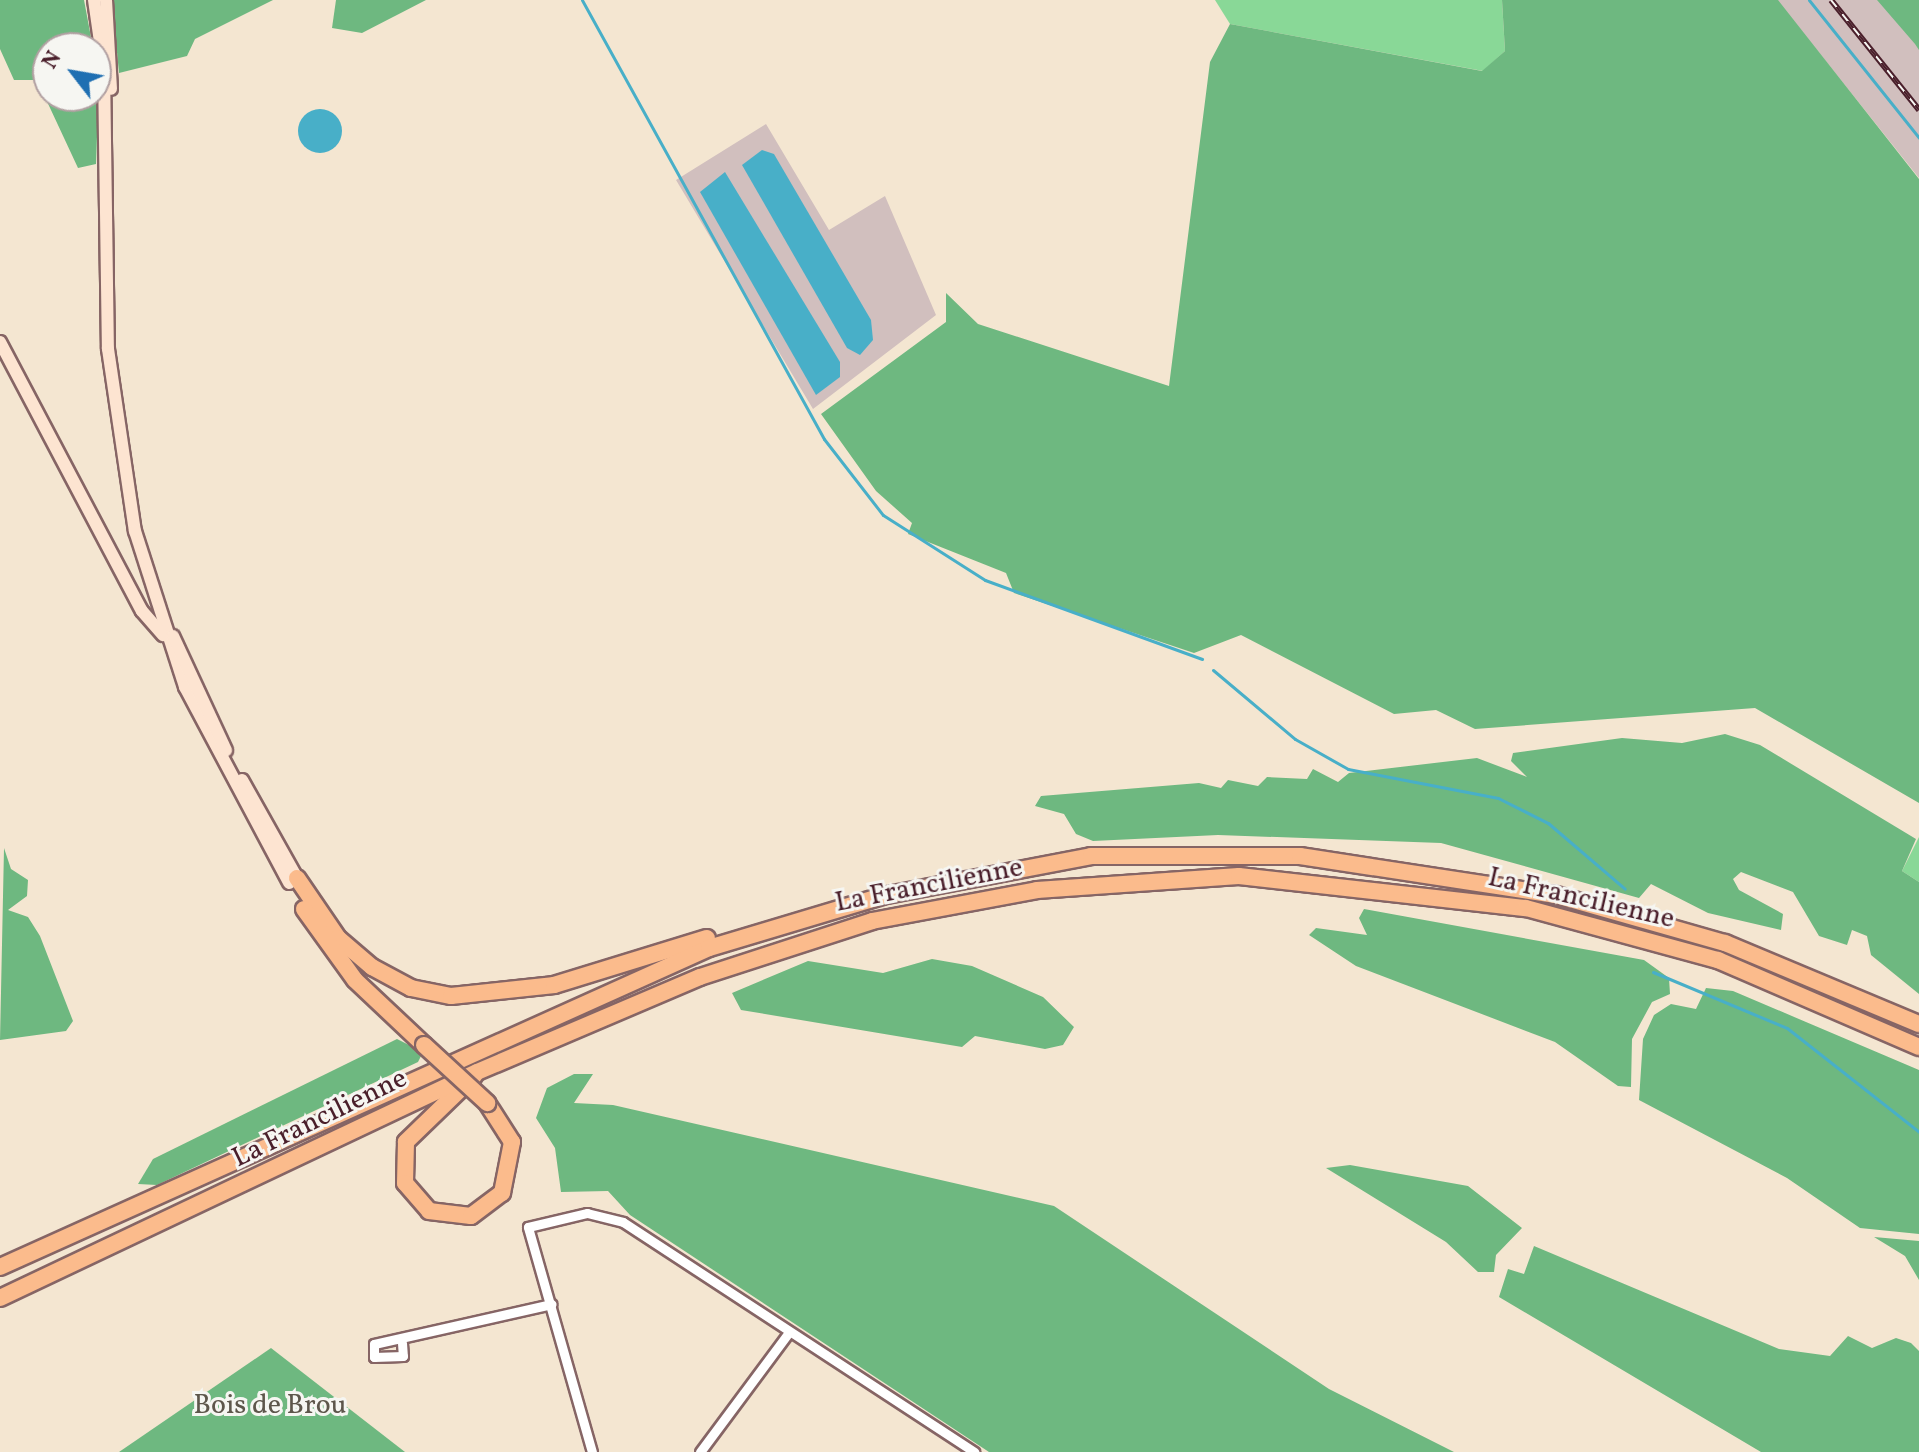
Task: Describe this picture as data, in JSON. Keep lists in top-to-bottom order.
{
  "streets": {
    "highway": ["La Francilienne"]
  },
  "parks": ["Bois de Brou"],
  "north": "top left"
}
